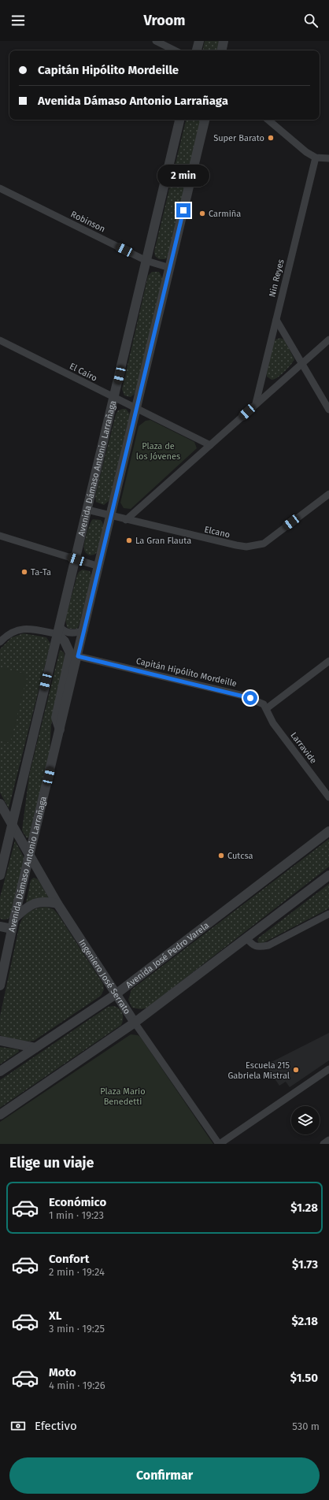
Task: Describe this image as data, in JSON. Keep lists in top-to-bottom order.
{
  "streets": {
    "street": [
      "Robinson",
      "Nin Reyes",
      "El Cairo",
      "Avenida Dámaso Antonio Larrañaga",
      "Elcano",
      "Capitán Hipólito Mordeille",
      "Larravide",
      "Avenida José Pedro Varela",
      "Ingeniero José Serrato"
    ]
  },
  "crossings": [
    ["Robinson", "Avenida Dámaso Antonio Larrañaga"],
    ["El Cairo", "Avenida Dámaso Antonio Larrañaga"],
    ["Avenida Dámaso Antonio Larrañaga", "Elcano"],
    ["Avenida Dámaso Antonio Larrañaga", "Capitán Hipólito Mordeille"],
    ["Avenida Dámaso Antonio Larrañaga", "Ingeniero José Serrato"],
    ["Capitán Hipólito Mordeille", "Larravide"],
    ["Avenida José Pedro Varela", "Ingeniero José Serrato"]
  ],
  "parks": ["Plaza de los Jóvenes", "Plaza Mario Benedetti"],
  "places": [
    "Super Barato",
    "Carmiña",
    "La Gran Flauta",
    "Ta-Ta",
    "Cutcsa",
    "Escuela 215 Gabriela Mistral"
  ],
  "page": {
    "header": "Vroom",
    "banner": ["Capitán Hipólito Mordeille", "Avenida Dámaso Antonio Larrañaga"],
    "bubble": "2 min",
    "heading": "Elige un viaje",
    "list": [
      {
        "name": "Económico",
        "note": "1 min · 19:23",
        "value": "$1.28"
      },
      {
        "name": "Confort",
        "note": "2 min · 19:24",
        "value": "$1.73"
      },
      {
        "name": "XL",
        "note": "3 min · 19:25",
        "value": "$2.18"
      },
      {
        "name": "Moto",
        "note": "4 min · 19:26",
        "value": "$1.50"
      }
    ],
    "pay": ["Efectivo", "530 m"],
    "buttons": "Confirmar"
  }
}
